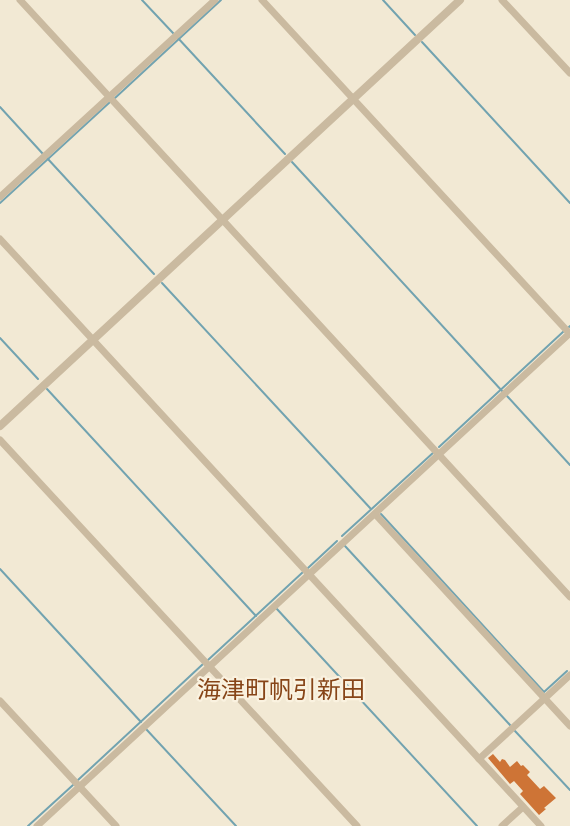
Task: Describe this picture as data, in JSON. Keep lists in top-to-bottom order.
{
  "districts": ["海津町帆引新田"]
}
